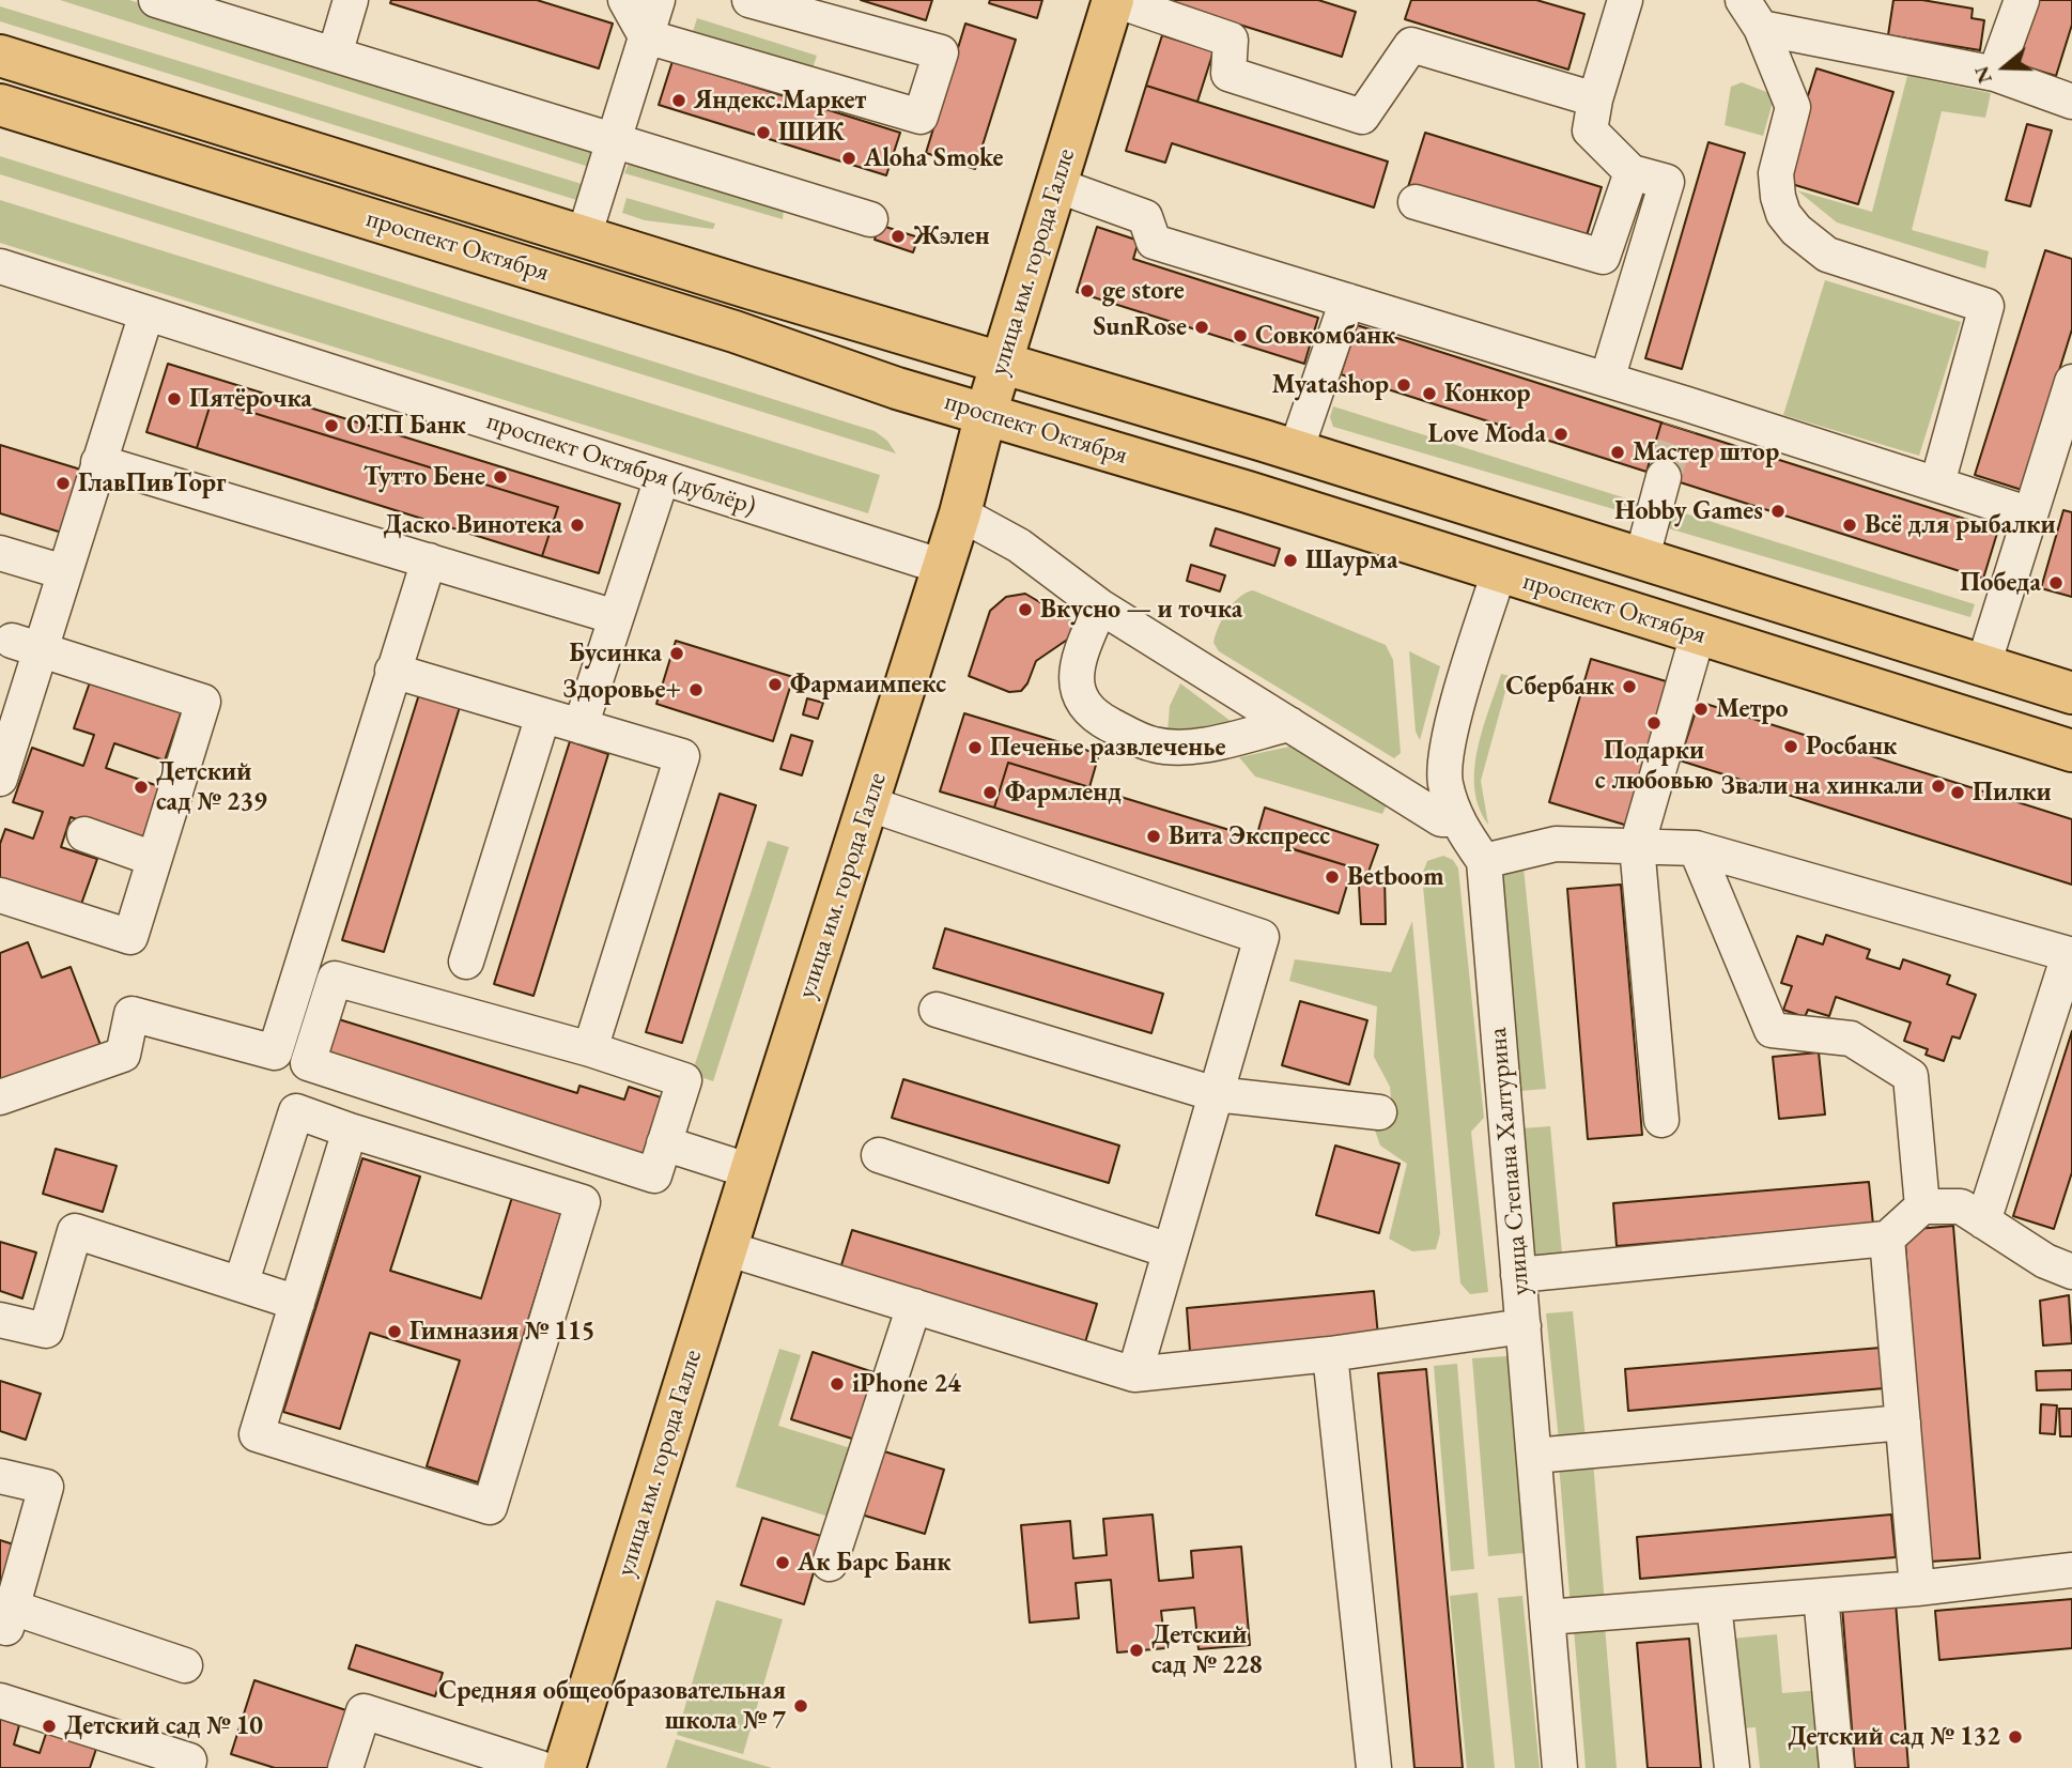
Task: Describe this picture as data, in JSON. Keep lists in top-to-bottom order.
{
  "streets": {
    "main road": ["проспект Октября", "улица им. города Галле"],
    "street": ["проспект Октября (дублёр)", "улица Степана Халтурина"]
  },
  "crossings": [
    ["проспект Октября", "улица им. города Галле"],
    ["проспект Октября", "улица Степана Халтурина"],
    ["улица им. города Галле", "проспект Октября (дублёр)"]
  ],
  "places": [
    "Яндекс.Маркет",
    "ШИК",
    "Aloha Smoke",
    "Жэлен",
    "ge store",
    "SunRose",
    "Совкомбанк",
    "Myatashop",
    "Конкор",
    "Пятёрочка",
    "ОТП Банк",
    "Love Moda",
    "Мастер штор",
    "Тутто Бене",
    "ГлавПивТорг",
    "Hobby Games",
    "Даско Винотека",
    "Всё для рыбалки",
    "Шаурма",
    "Победа",
    "Вкусно — и точка",
    "Бусинка",
    "Фармаимпекс",
    "Сбербанк",
    "Здоровье+",
    "Метро",
    "Подарки с любовью",
    "Росбанк",
    "Печенье развлеченье",
    "Звали на хинкали",
    "Детский сад № 239",
    "Фармленд",
    "Пилки",
    "Вита Экспресс",
    "Betboom",
    "Гимназия № 115",
    "iPhone 24",
    "Ак Барс Банк",
    "Детский сад № 228",
    "Средняя общеобразовательная школа № 7",
    "Детский сад № 10",
    "Детский сад № 132"
  ],
  "north": "left"
}
